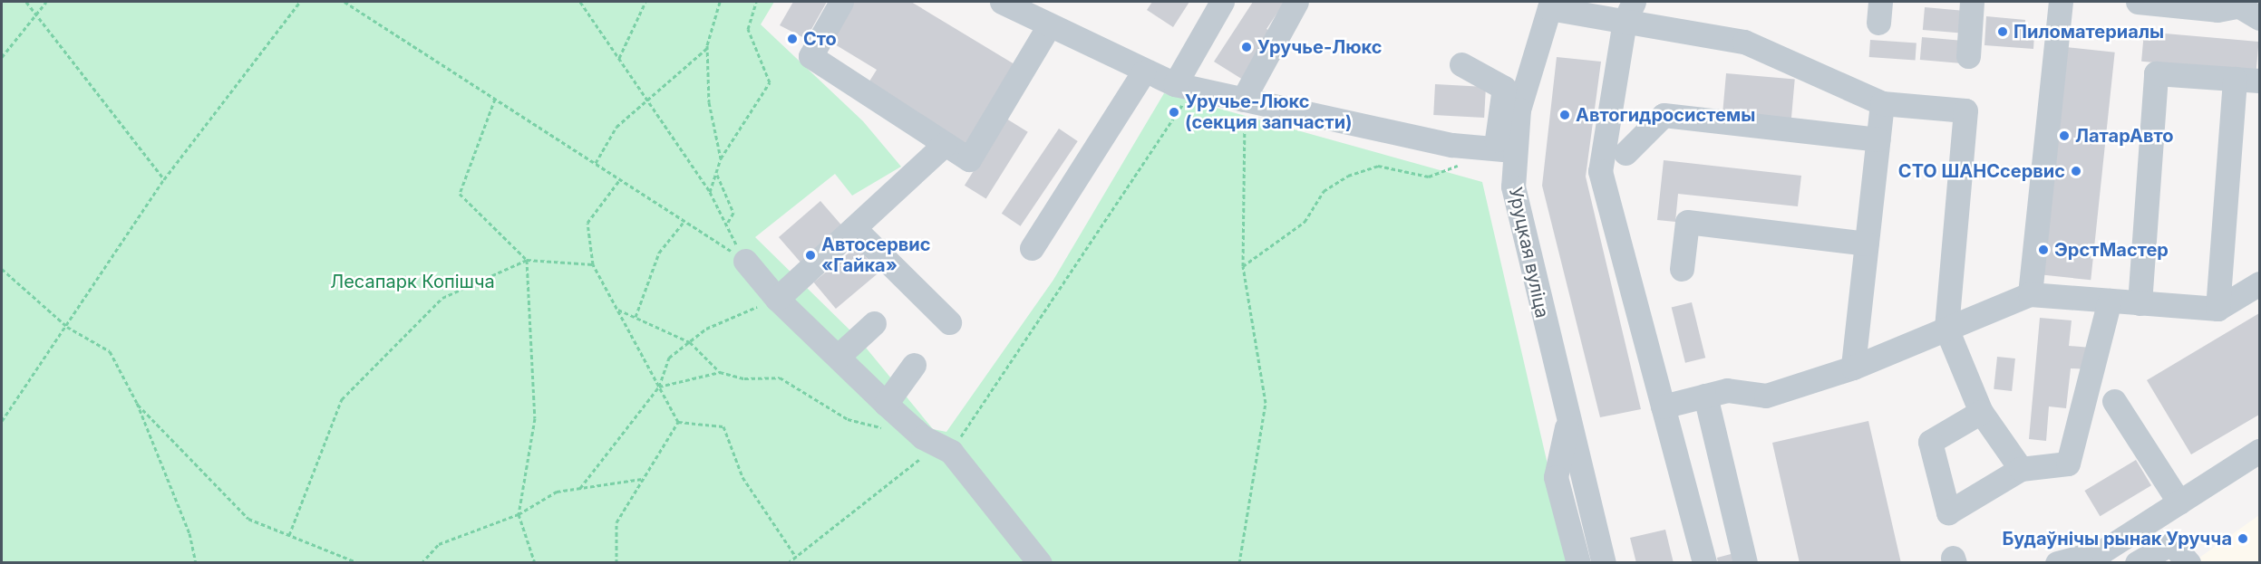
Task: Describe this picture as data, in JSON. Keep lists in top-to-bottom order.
{
  "streets": {
    "street": ["Уруцкая вуліца"]
  },
  "parks": ["Лесапарк Копішча"],
  "places": [
    "Пиломатериалы",
    "Сто",
    "Уручье-Люкс",
    "Уручье-Люкс (секция запчасти)",
    "Автогидросистемы",
    "ЛатарАвто",
    "СТО ШАНСсервис",
    "ЭрстМастер",
    "Автосервис «Гайка»",
    "Будаўнічы рынак Уручча"
  ]
}
